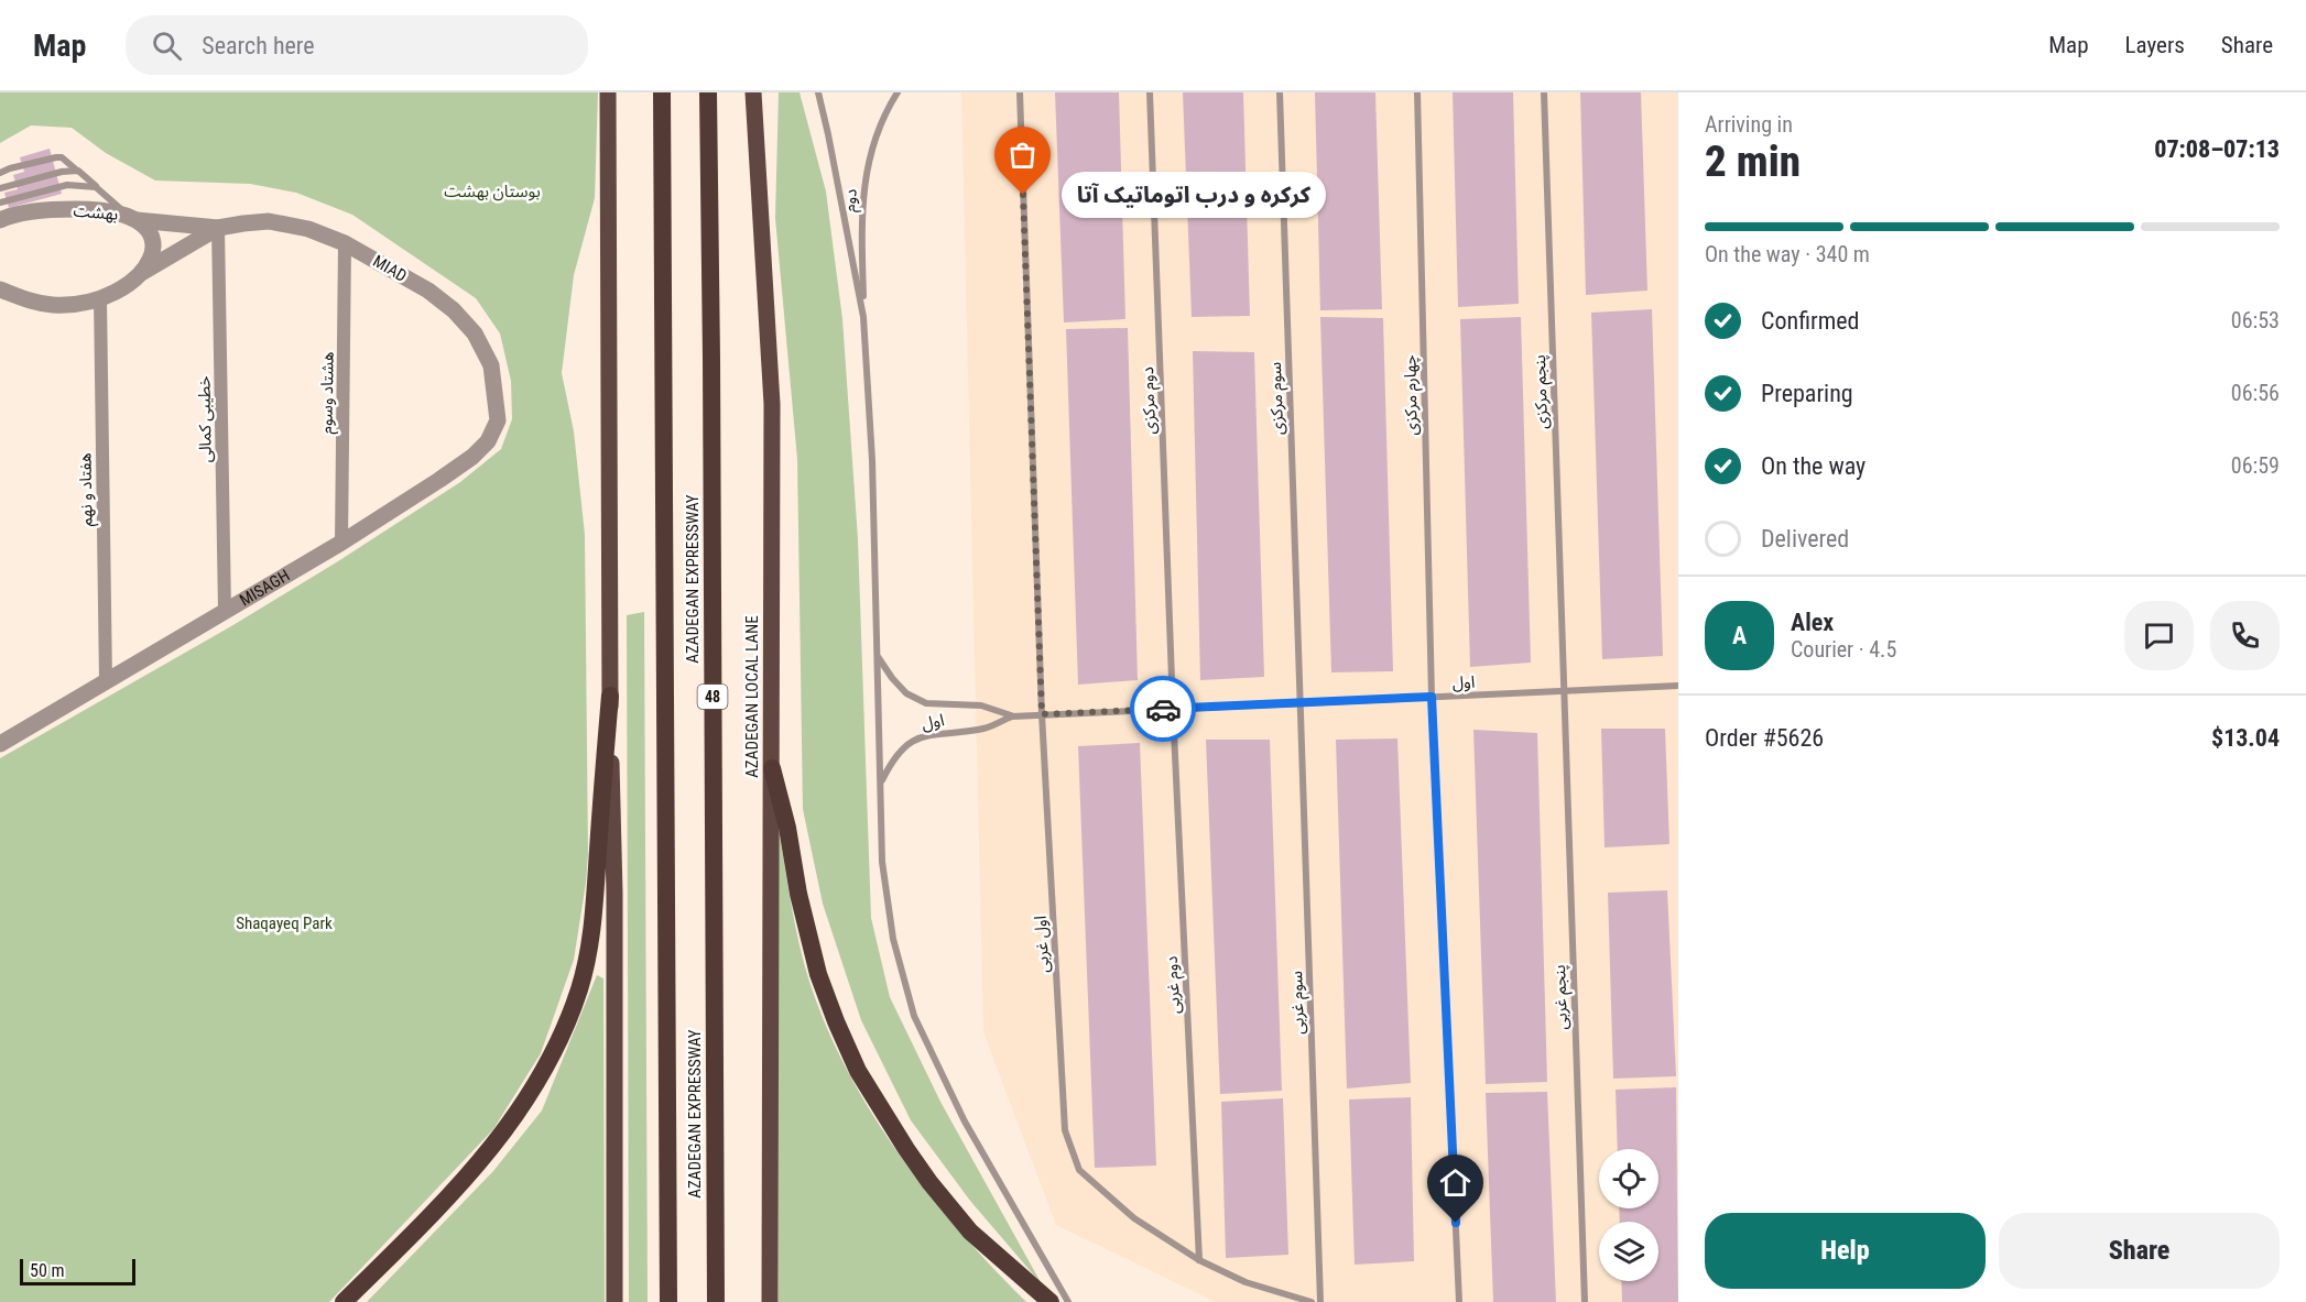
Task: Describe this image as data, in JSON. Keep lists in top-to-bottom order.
{
  "streets": {
    "highway": ["AZADEGAN EXPRESSWAY", "48"],
    "main road": ["AZADEGAN LOCAL LANE"],
    "street": [
      "بهشت",
      "MIAD",
      "هشتاد وسوم",
      "خطیبی کمالی",
      "هفتاد و نهم",
      "MISAGH"
    ],
    "lane": [
      "دوم",
      "پنجم مرکزی",
      "چهارم مرکزی",
      "سوم مرکزی",
      "دوم مرکزی",
      "اول",
      "اول غربی",
      "دوم غربی",
      "پنجم غربی",
      "سوم غربی"
    ]
  },
  "crossings": [
    ["MIAD", "هشتاد وسوم"],
    ["MIAD", "خطیبی کمالی"],
    ["MIAD", "MISAGH"],
    ["پنجم مرکزی", "اول"],
    ["پنجم مرکزی", "پنجم غربی"],
    ["هشتاد وسوم", "MISAGH"],
    ["چهارم مرکزی", "اول"],
    ["سوم مرکزی", "اول"],
    ["سوم مرکزی", "سوم غربی"],
    ["دوم مرکزی", "اول"],
    ["دوم مرکزی", "دوم غربی"],
    ["خطیبی کمالی", "MISAGH"],
    ["هفتاد و نهم", "MISAGH"],
    ["اول", "اول غربی"],
    ["اول", "دوم غربی"],
    ["اول", "پنجم غربی"],
    ["اول", "سوم غربی"],
    ["اول غربی", "دوم غربی"]
  ],
  "parks": ["بوستان بهشت", "Shaqayeq Park"],
  "places": ["کرکره و درب اتوماتیک آتا"],
  "scale_bar": "50 m",
  "page": {
    "header": "Map",
    "search": "Search here",
    "nav": ["Map", "Layers", "Share"],
    "heading": ["2 min", "Arriving in", "07:08–07:13"],
    "panel": [
      "Alex",
      "Courier · 4.5",
      "Order #5626",
      "$13.04"
    ],
    "bubble": "کرکره و درب اتوماتیک آتا",
    "bar": "On the way · 340 m",
    "list": [
      ["Confirmed", "06:53"],
      ["Preparing", "06:56"],
      ["On the way", "06:59"],
      "Delivered"
    ],
    "round": "A",
    "buttons": ["Help", "Share"],
    "scale": "50 m"
  }
}
